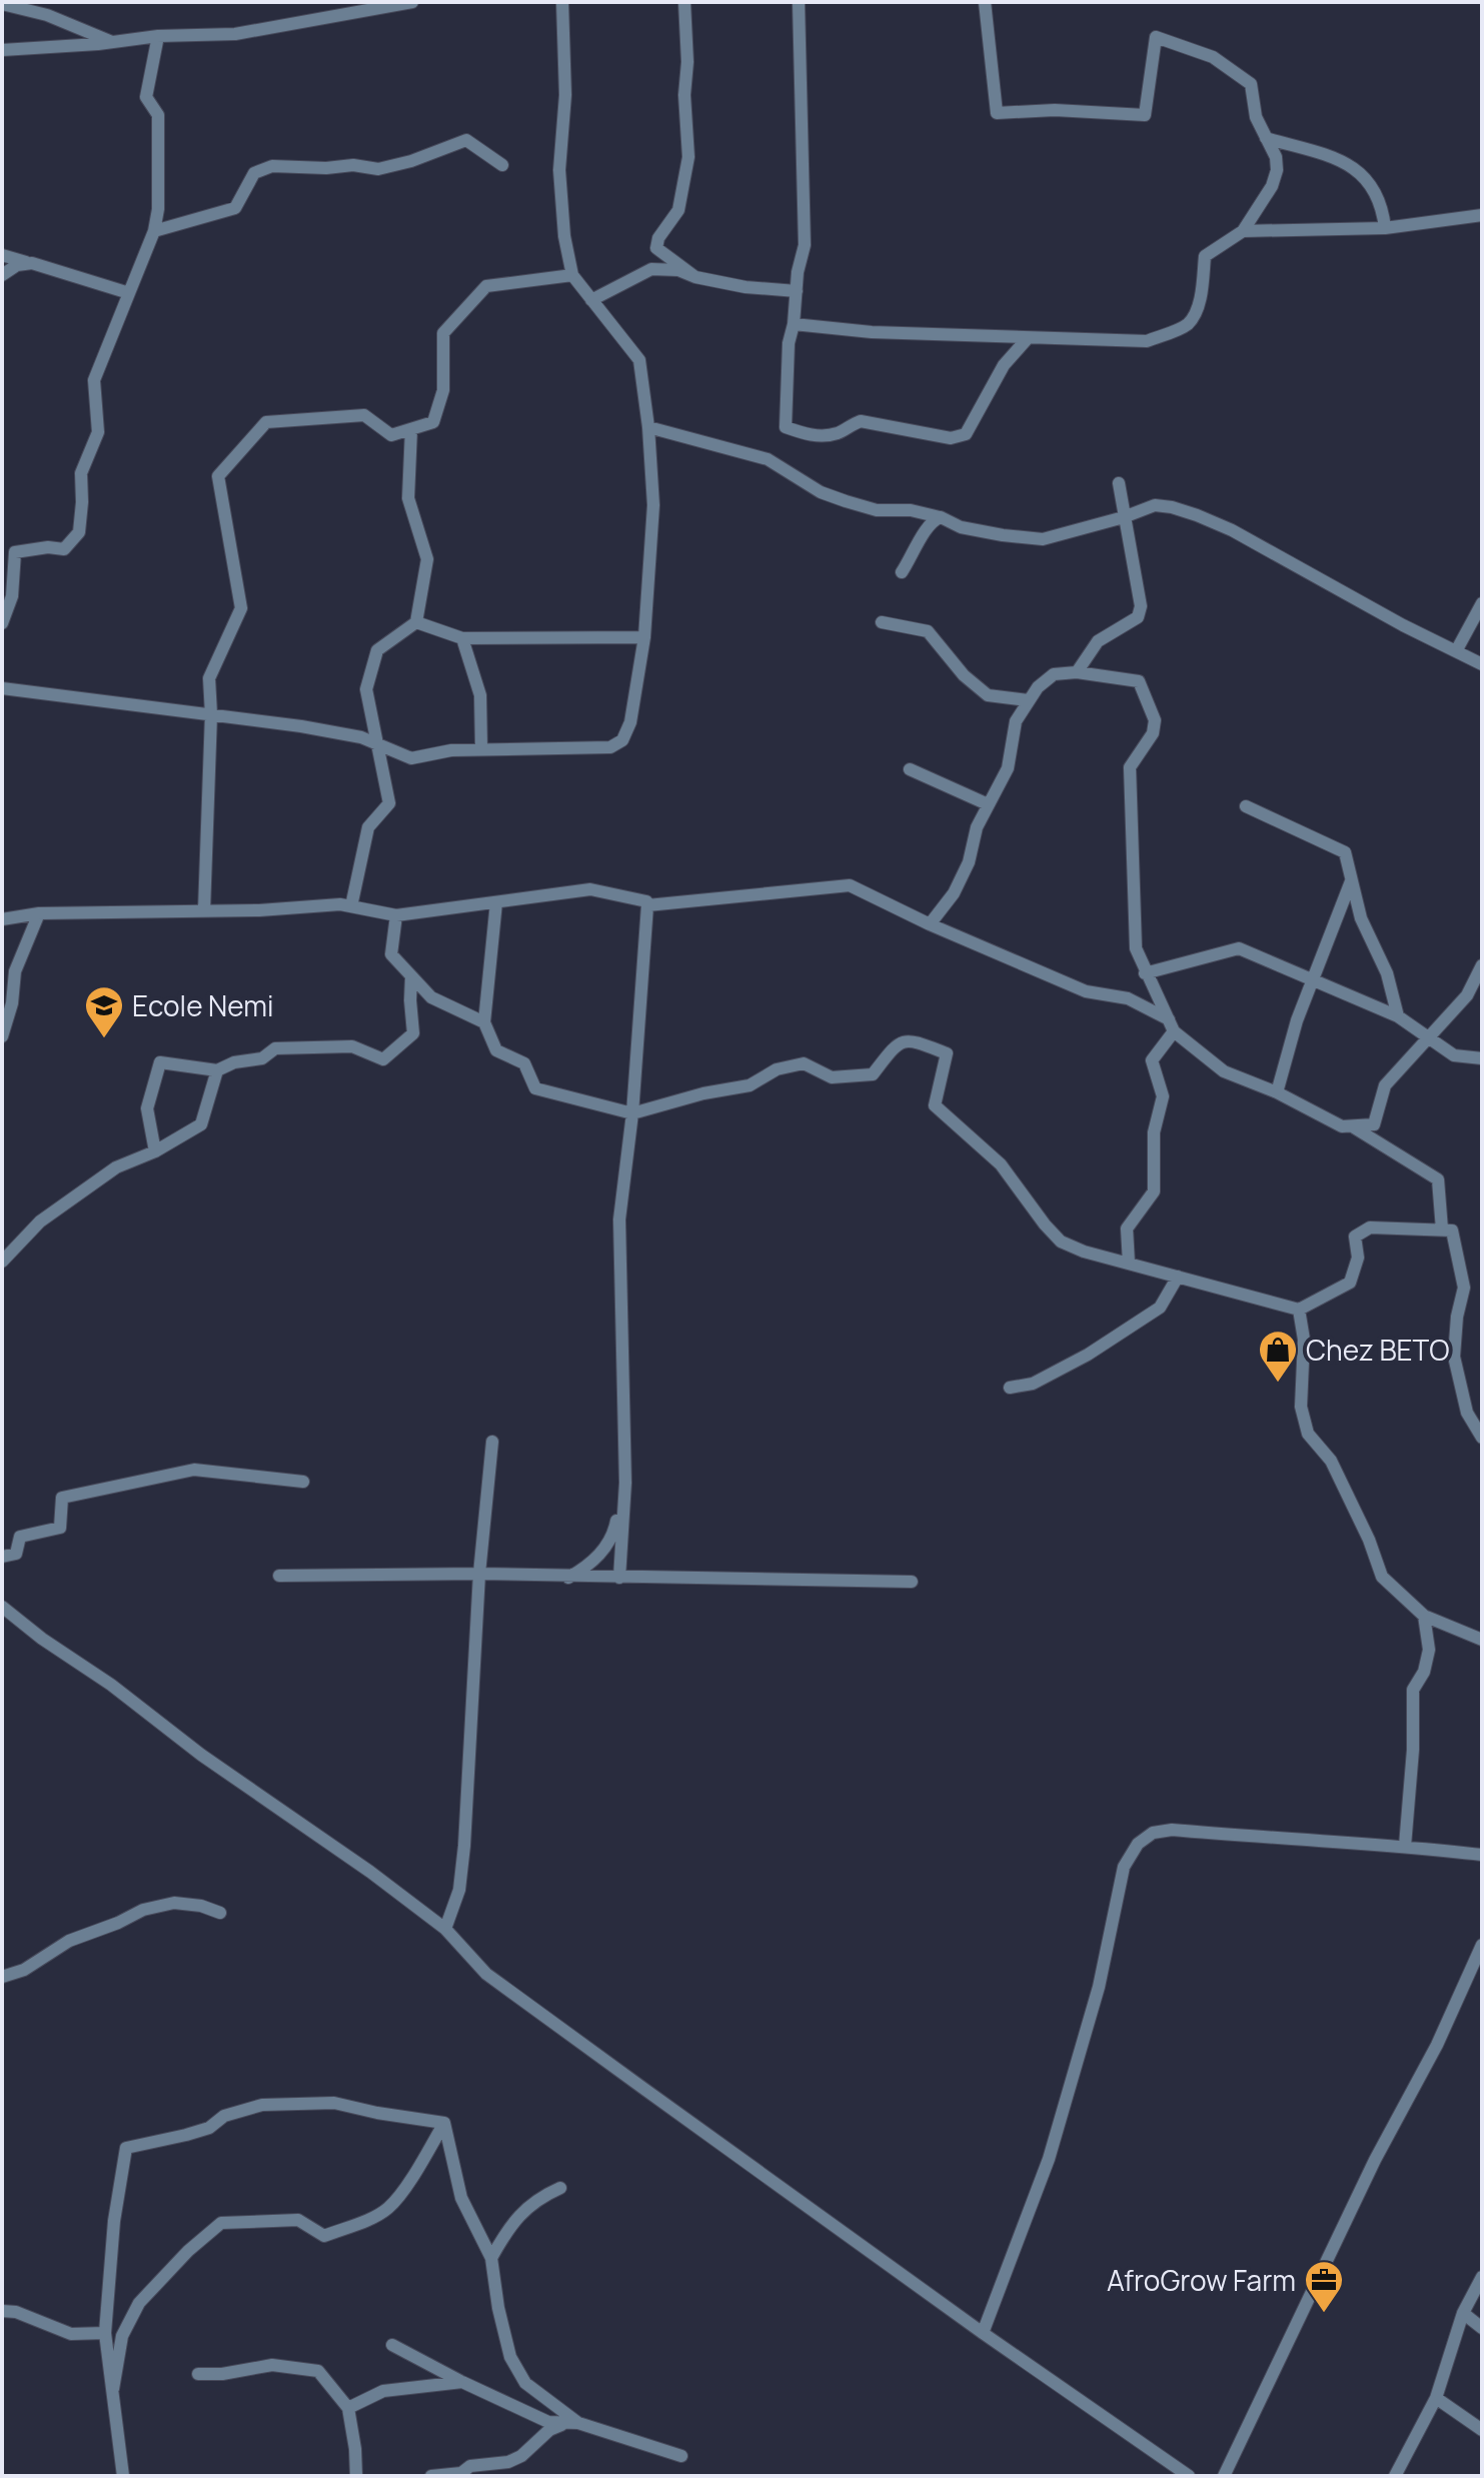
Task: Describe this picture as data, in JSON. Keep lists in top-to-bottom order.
{
  "places": {
    "school or university": ["Ecole Nemi"],
    "shop": ["Chez BETO"],
    "office": ["AfroGrow Farm"]
  }
}
